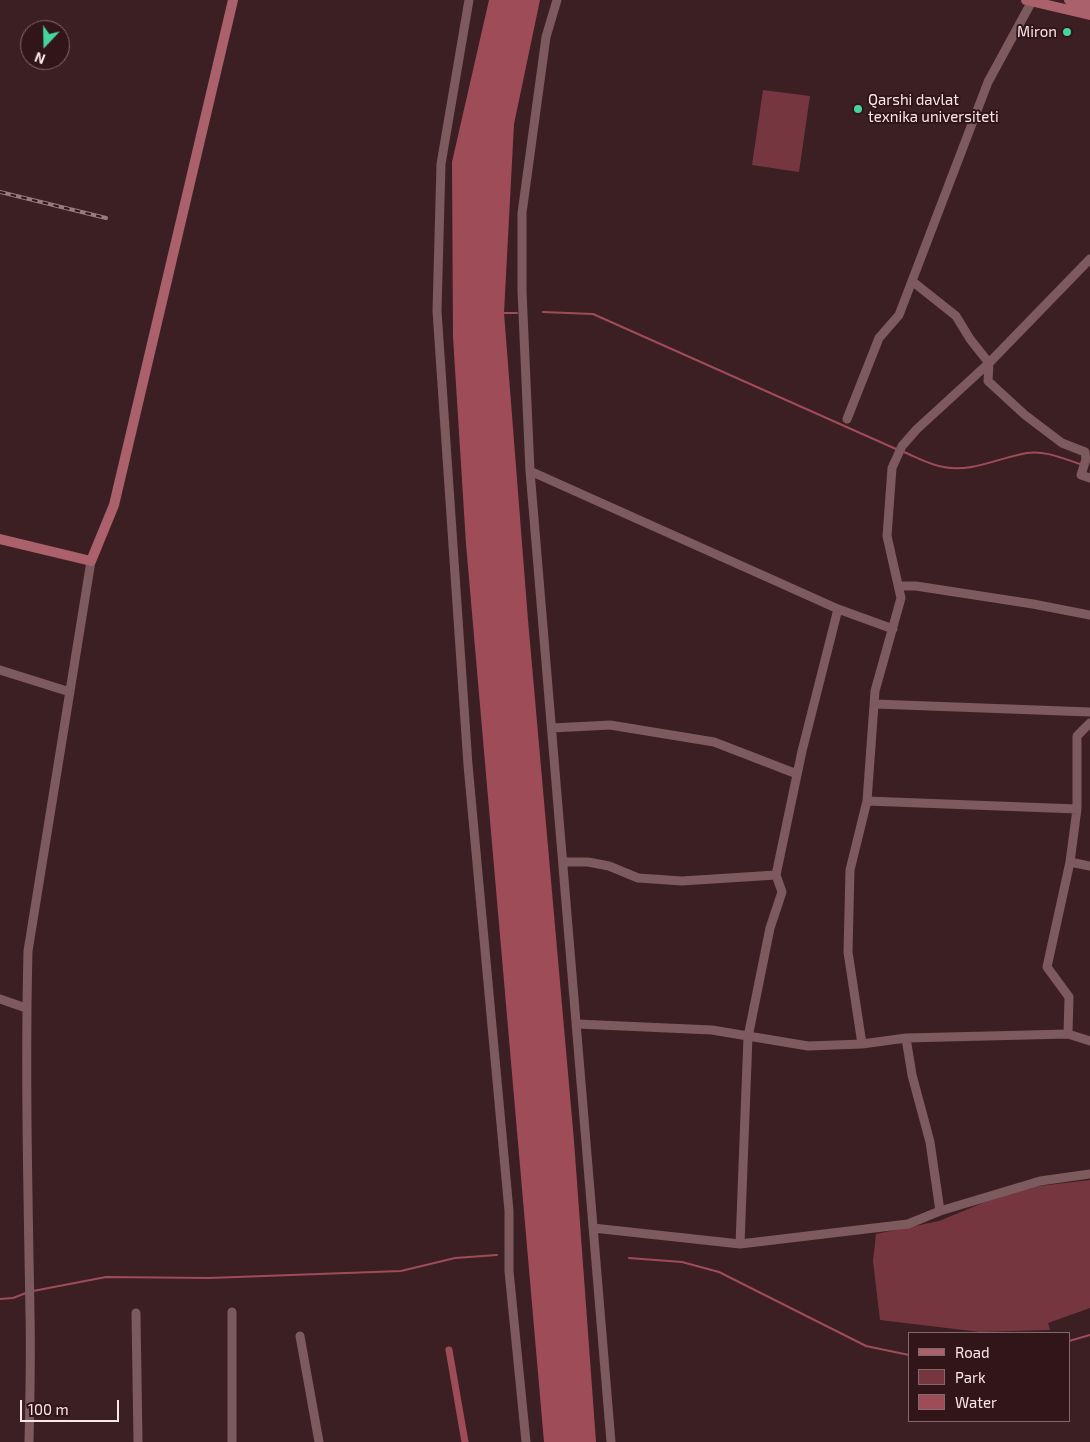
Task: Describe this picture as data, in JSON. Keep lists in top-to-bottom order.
{
  "places": ["Miron", "Qarshi davlat texnika universiteti"],
  "legend": ["Road", "Park", "Water"],
  "scale_bar": "100 m",
  "north": "bottom"
}
